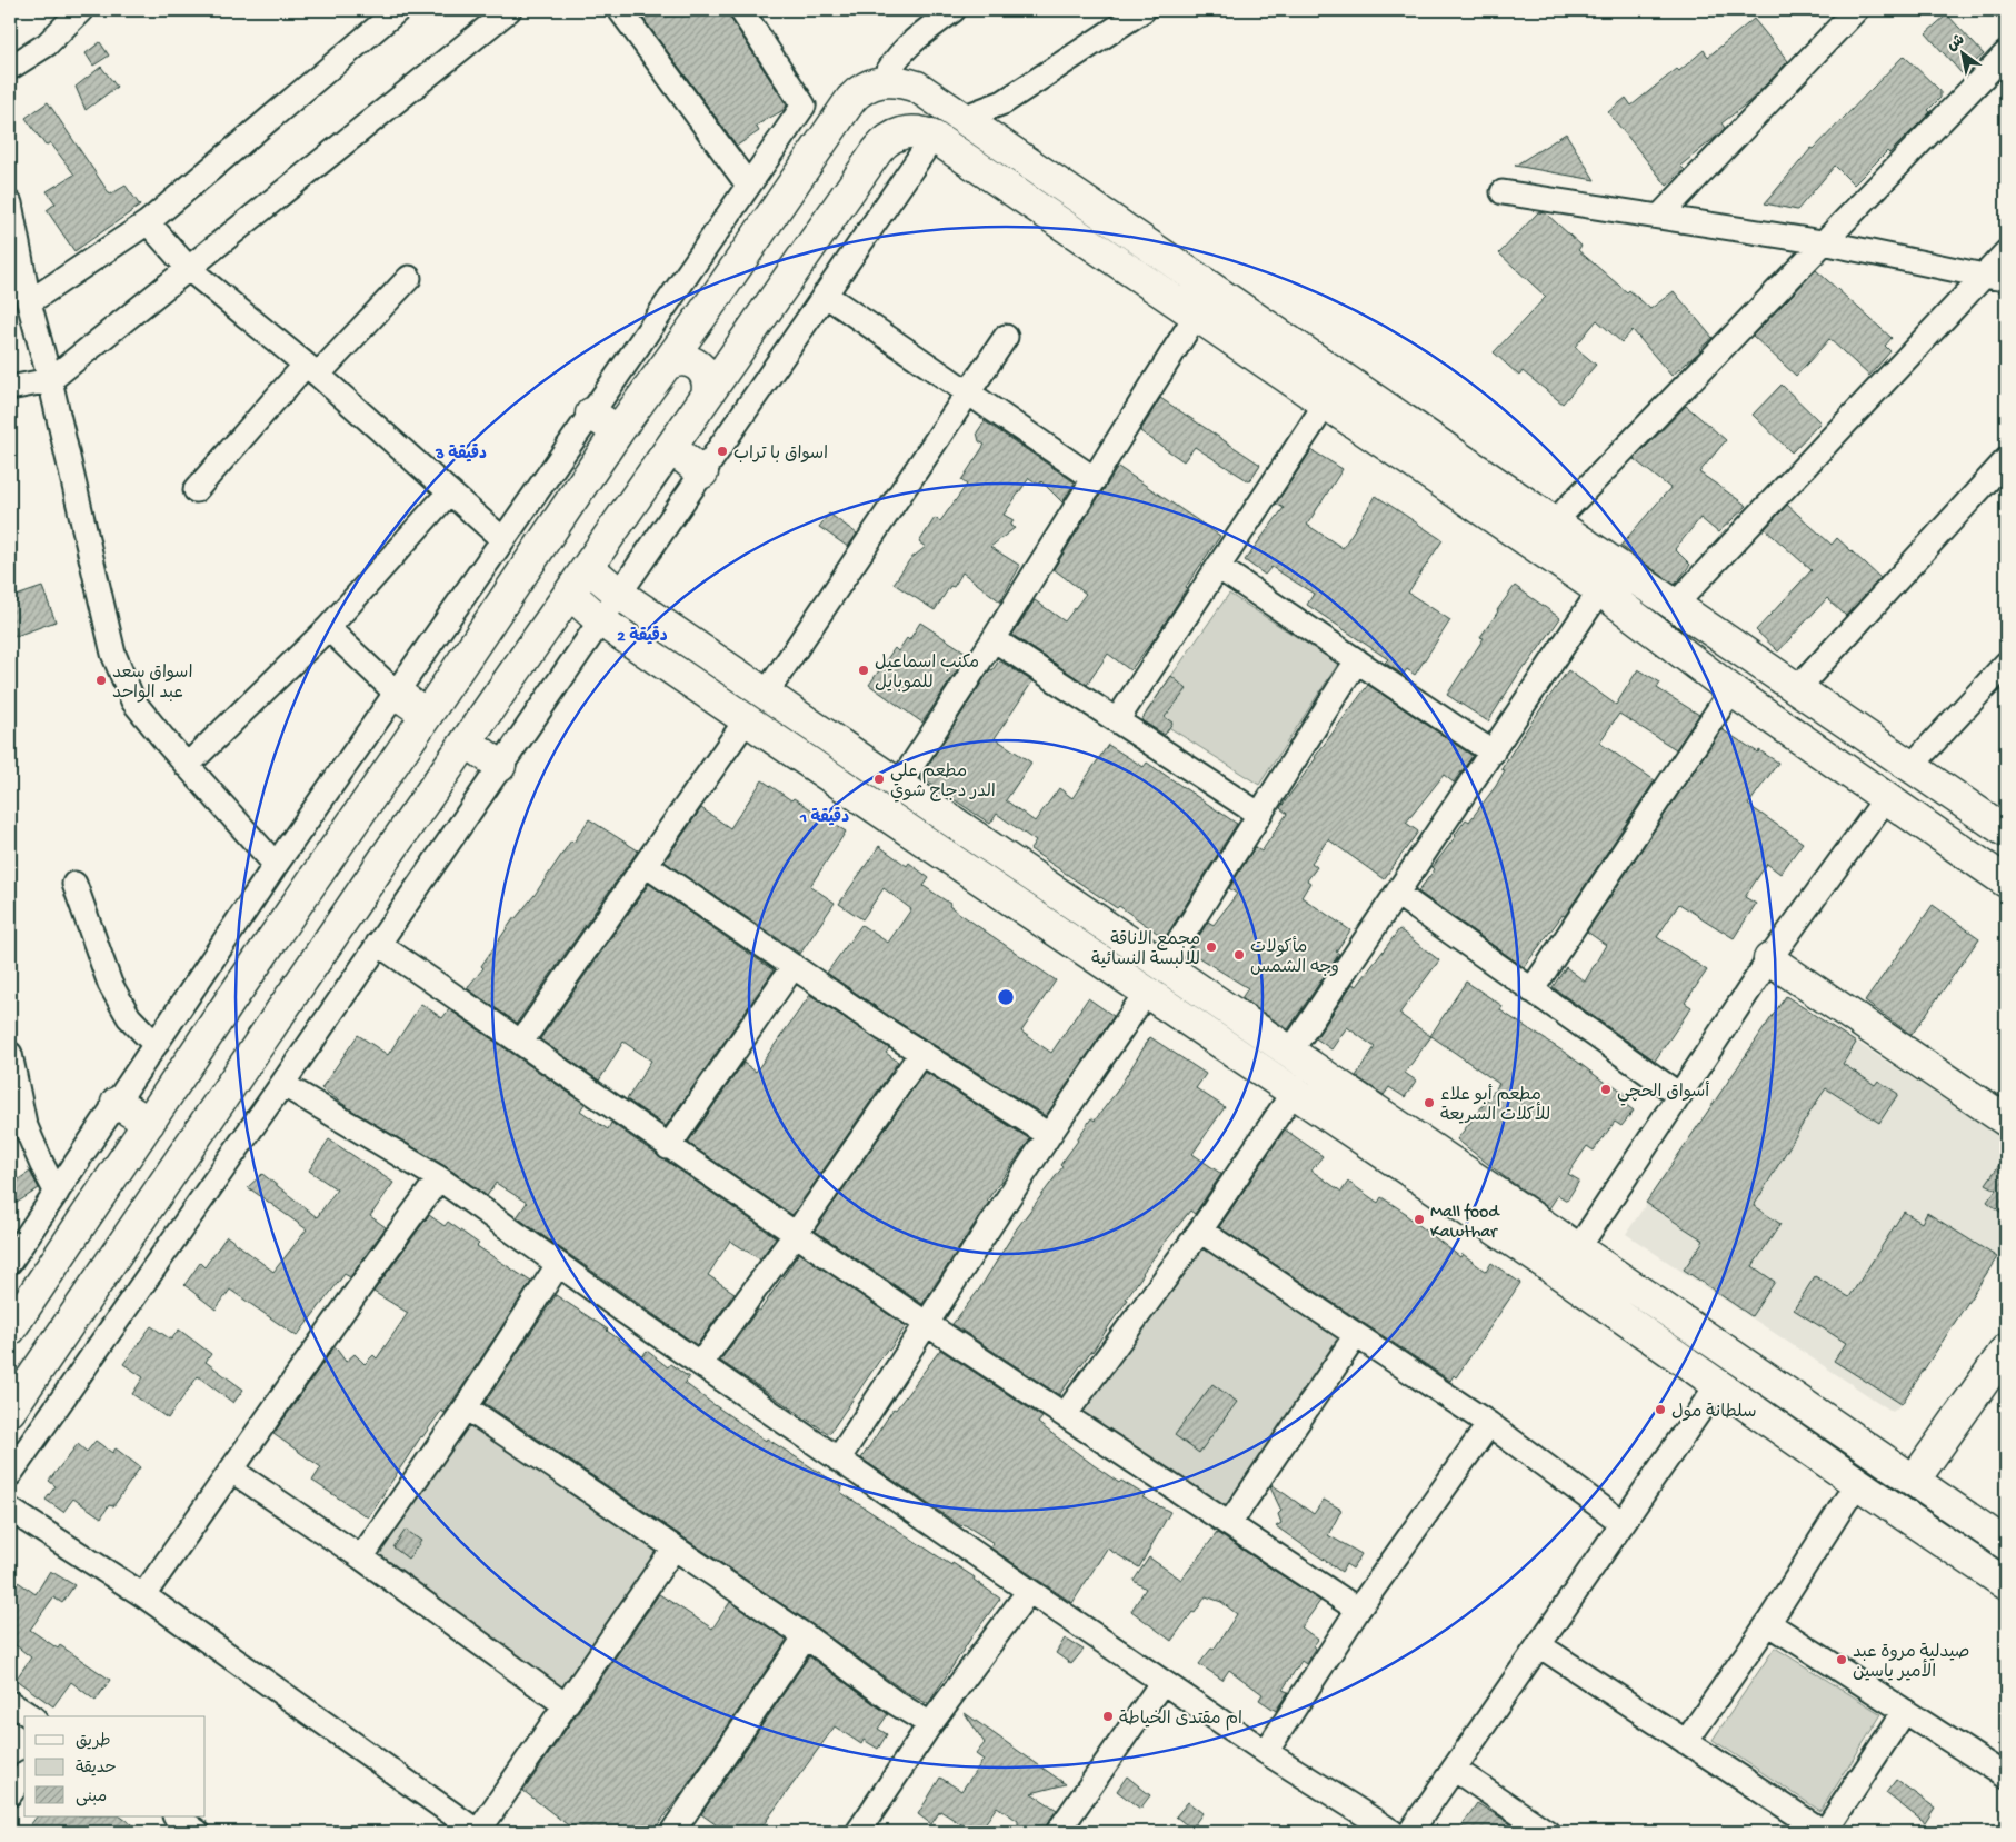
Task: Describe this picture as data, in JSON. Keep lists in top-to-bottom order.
{
  "places": [
    "اسواق با تراب",
    "مكنب اسماعيل للموبايل",
    "اسواق سعد عبد الواحد",
    "مطعم علي الدر دجاج شوي",
    "مجمع الاناقة للالبسة النسائية",
    "مأكولات وجه الشمس",
    "أسواق الحچي",
    "مطعم أبو علاء للأكلات السريعة",
    "Mall food Kawthar",
    "سلطانة مول",
    "صيدلية مروة عبد الأمير ياسين",
    "ام مقتدى الخياطة"
  ],
  "legend": ["طريق", "حديقة", "مبنى"],
  "north": "top left",
  "rings": ["3 دقيقة", "2 دقيقة", "1 دقيقة"]
}
